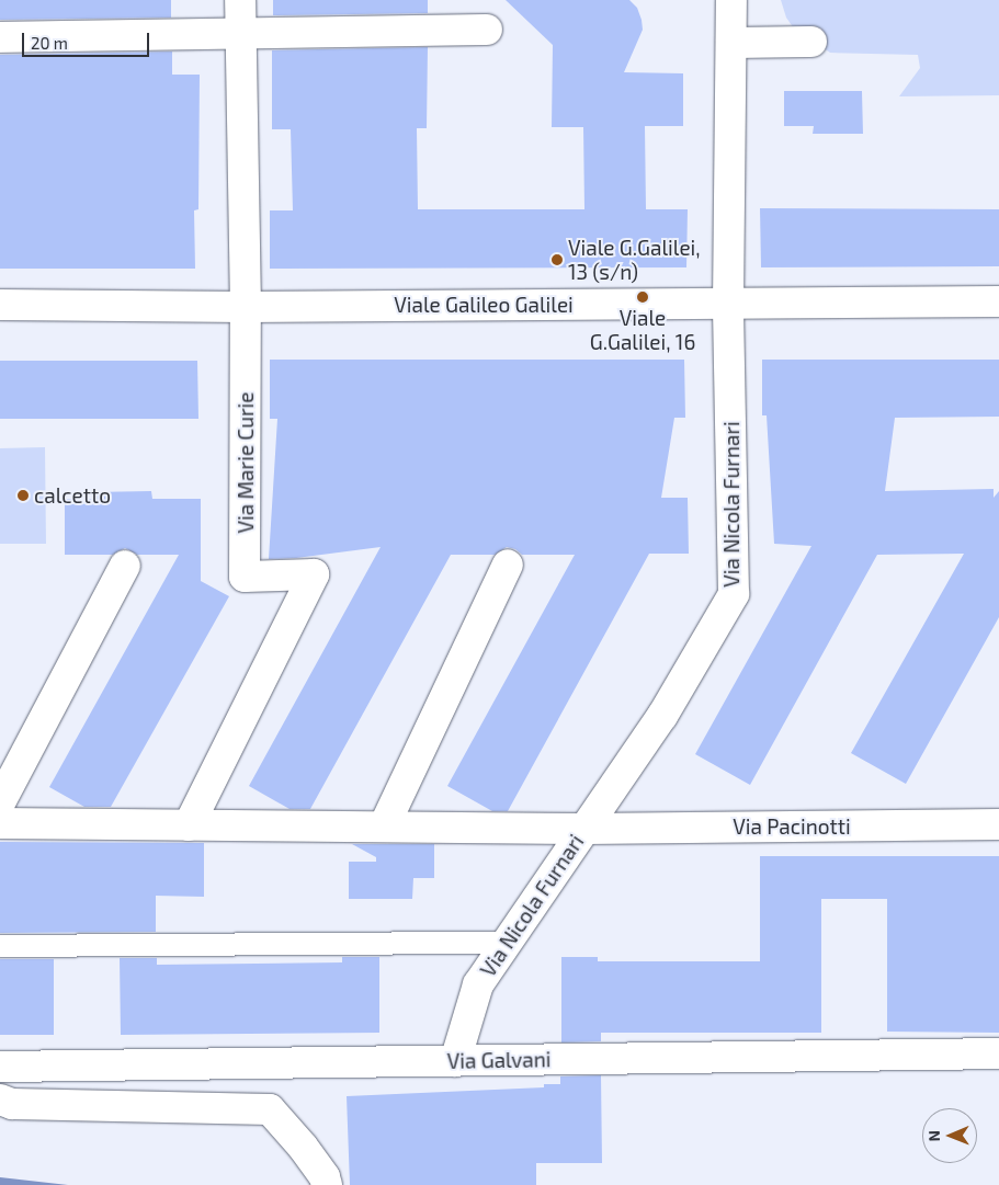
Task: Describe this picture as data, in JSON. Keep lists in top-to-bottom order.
{
  "streets": {
    "street": [
      "Viale Galileo Galilei",
      "Via Marie Curie",
      "Via Nicola Furnari",
      "Via Pacinotti",
      "Via Galvani"
    ]
  },
  "crossings": [
    ["Viale Galileo Galilei", "Via Marie Curie"],
    ["Viale Galileo Galilei", "Via Nicola Furnari"],
    ["Via Marie Curie", "Via Pacinotti"],
    ["Via Nicola Furnari", "Via Pacinotti"],
    ["Via Nicola Furnari", "Via Galvani"]
  ],
  "places": ["Viale G.Galilei, 13 (s/n)", "Viale G.Galilei, 16", "calcetto"],
  "scale_bar": "20 m",
  "north": "left"
}
